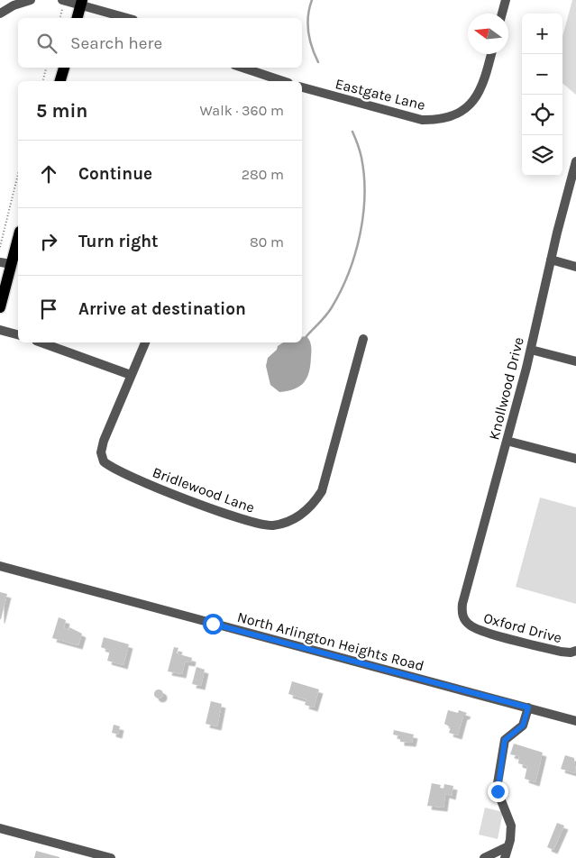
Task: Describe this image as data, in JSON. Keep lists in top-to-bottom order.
{
  "streets": {
    "street": [
      "Eastgate Lane",
      "Knollwood Drive",
      "Bridlewood Lane",
      "Oxford Drive",
      "North Arlington Heights Road"
    ]
  },
  "crossings": [
    ["Knollwood Drive", "Oxford Drive"]
  ],
  "north": "left",
  "page": {
    "map_buttons": ["+", "−"],
    "search": "Search here",
    "heading": ["5 min", "Walk · 360 m"],
    "list": [
      ["Continue", "280 m"],
      ["Turn right", "80 m"],
      "Arrive at destination"
    ]
  }
}
